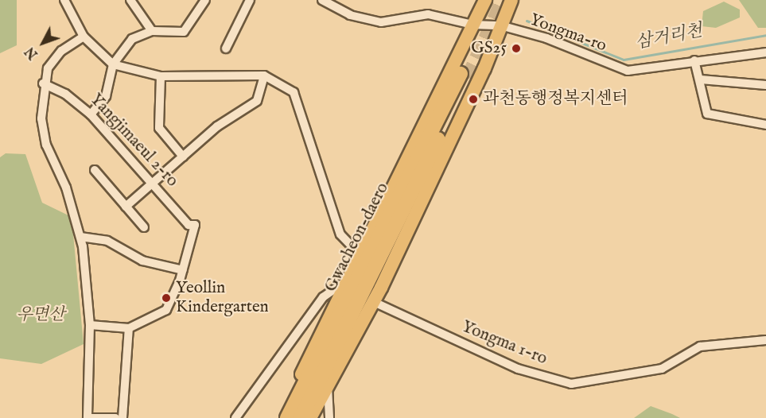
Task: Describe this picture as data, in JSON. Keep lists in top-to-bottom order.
{
  "streets": {
    "highway": ["Gwacheon-daero"],
    "street": ["Yongma-ro", "Yangjimaeul 2-ro", "Yongma 1-ro"]
  },
  "water": ["삼거리천"],
  "parks": ["우면산"],
  "places": ["GS25", "과천동행정복지센터", "Yeollin Kindergarten"],
  "north": "bottom left"
}
